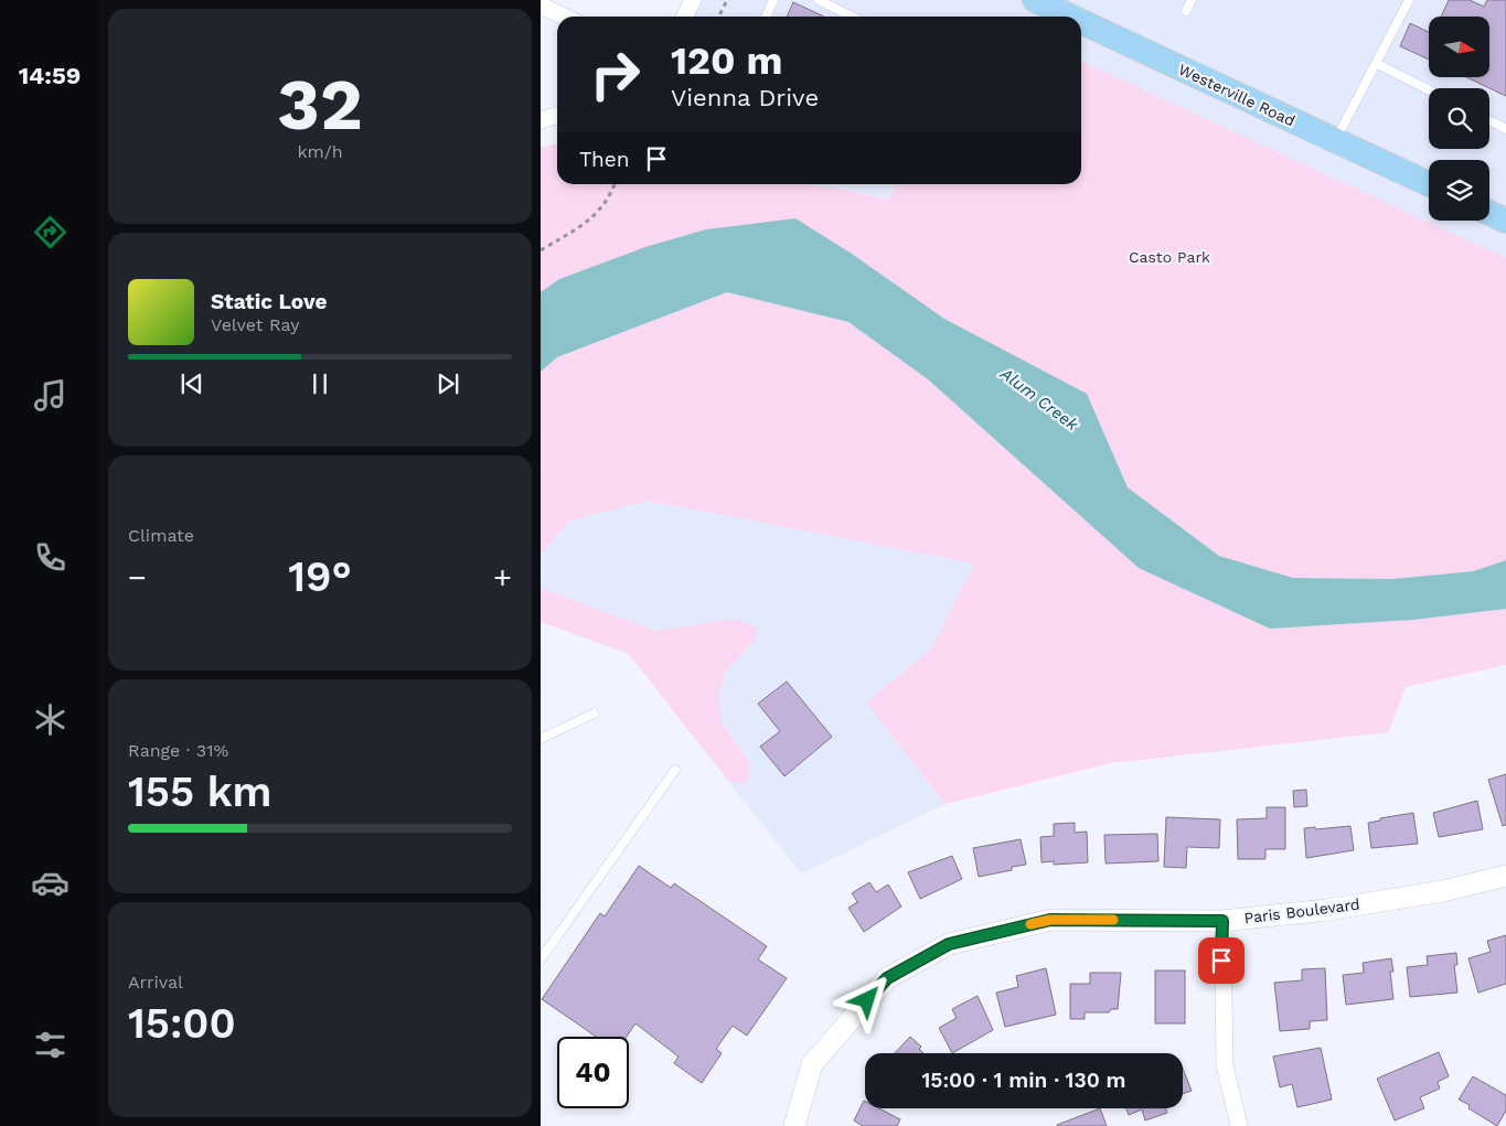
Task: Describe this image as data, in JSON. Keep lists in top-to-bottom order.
{
  "streets": {
    "main road": ["Westerville Road"],
    "street": ["Paris Boulevard"]
  },
  "water": ["Alum Creek"],
  "parks": ["Casto Park"],
  "north": "right",
  "page": {
    "tabs": "14:59",
    "tile": [
      ["32", "km/h"],
      "Climate",
      ["Range · 31%", "155 km"],
      ["Arrival", "15:00"]
    ],
    "turn": ["120 m", "Vienna Drive"],
    "then": "Then",
    "song": ["Static Love", "Velvet Ray"],
    "heat": ["−", "19°", "+"],
    "limit": "40",
    "trip": "15:00 · 1 min · 130 m"
  }
}
